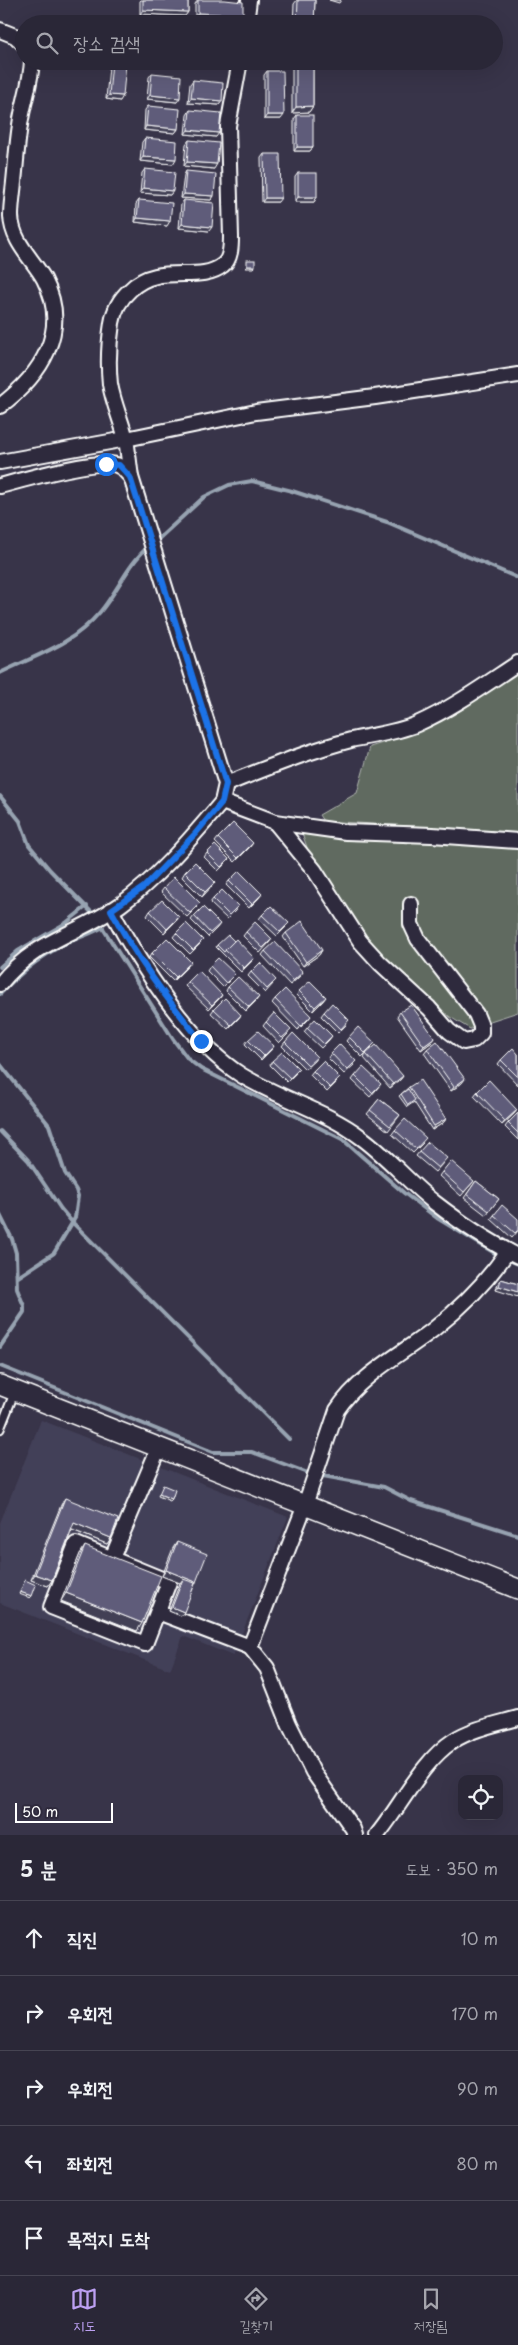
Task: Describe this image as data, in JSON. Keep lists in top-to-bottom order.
{
  "scale_bar": "50 m",
  "page": {
    "search": "장소 검색",
    "scale": "50 m",
    "heading": ["5 분", "도보 · 350 m"],
    "list": [
      ["직진", "10 m"],
      ["우회전", "170 m"],
      ["우회전", "90 m"],
      ["좌회전", "80 m"],
      "목적지 도착"
    ],
    "nav": ["지도", "길찾기", "저장됨"]
  }
}
